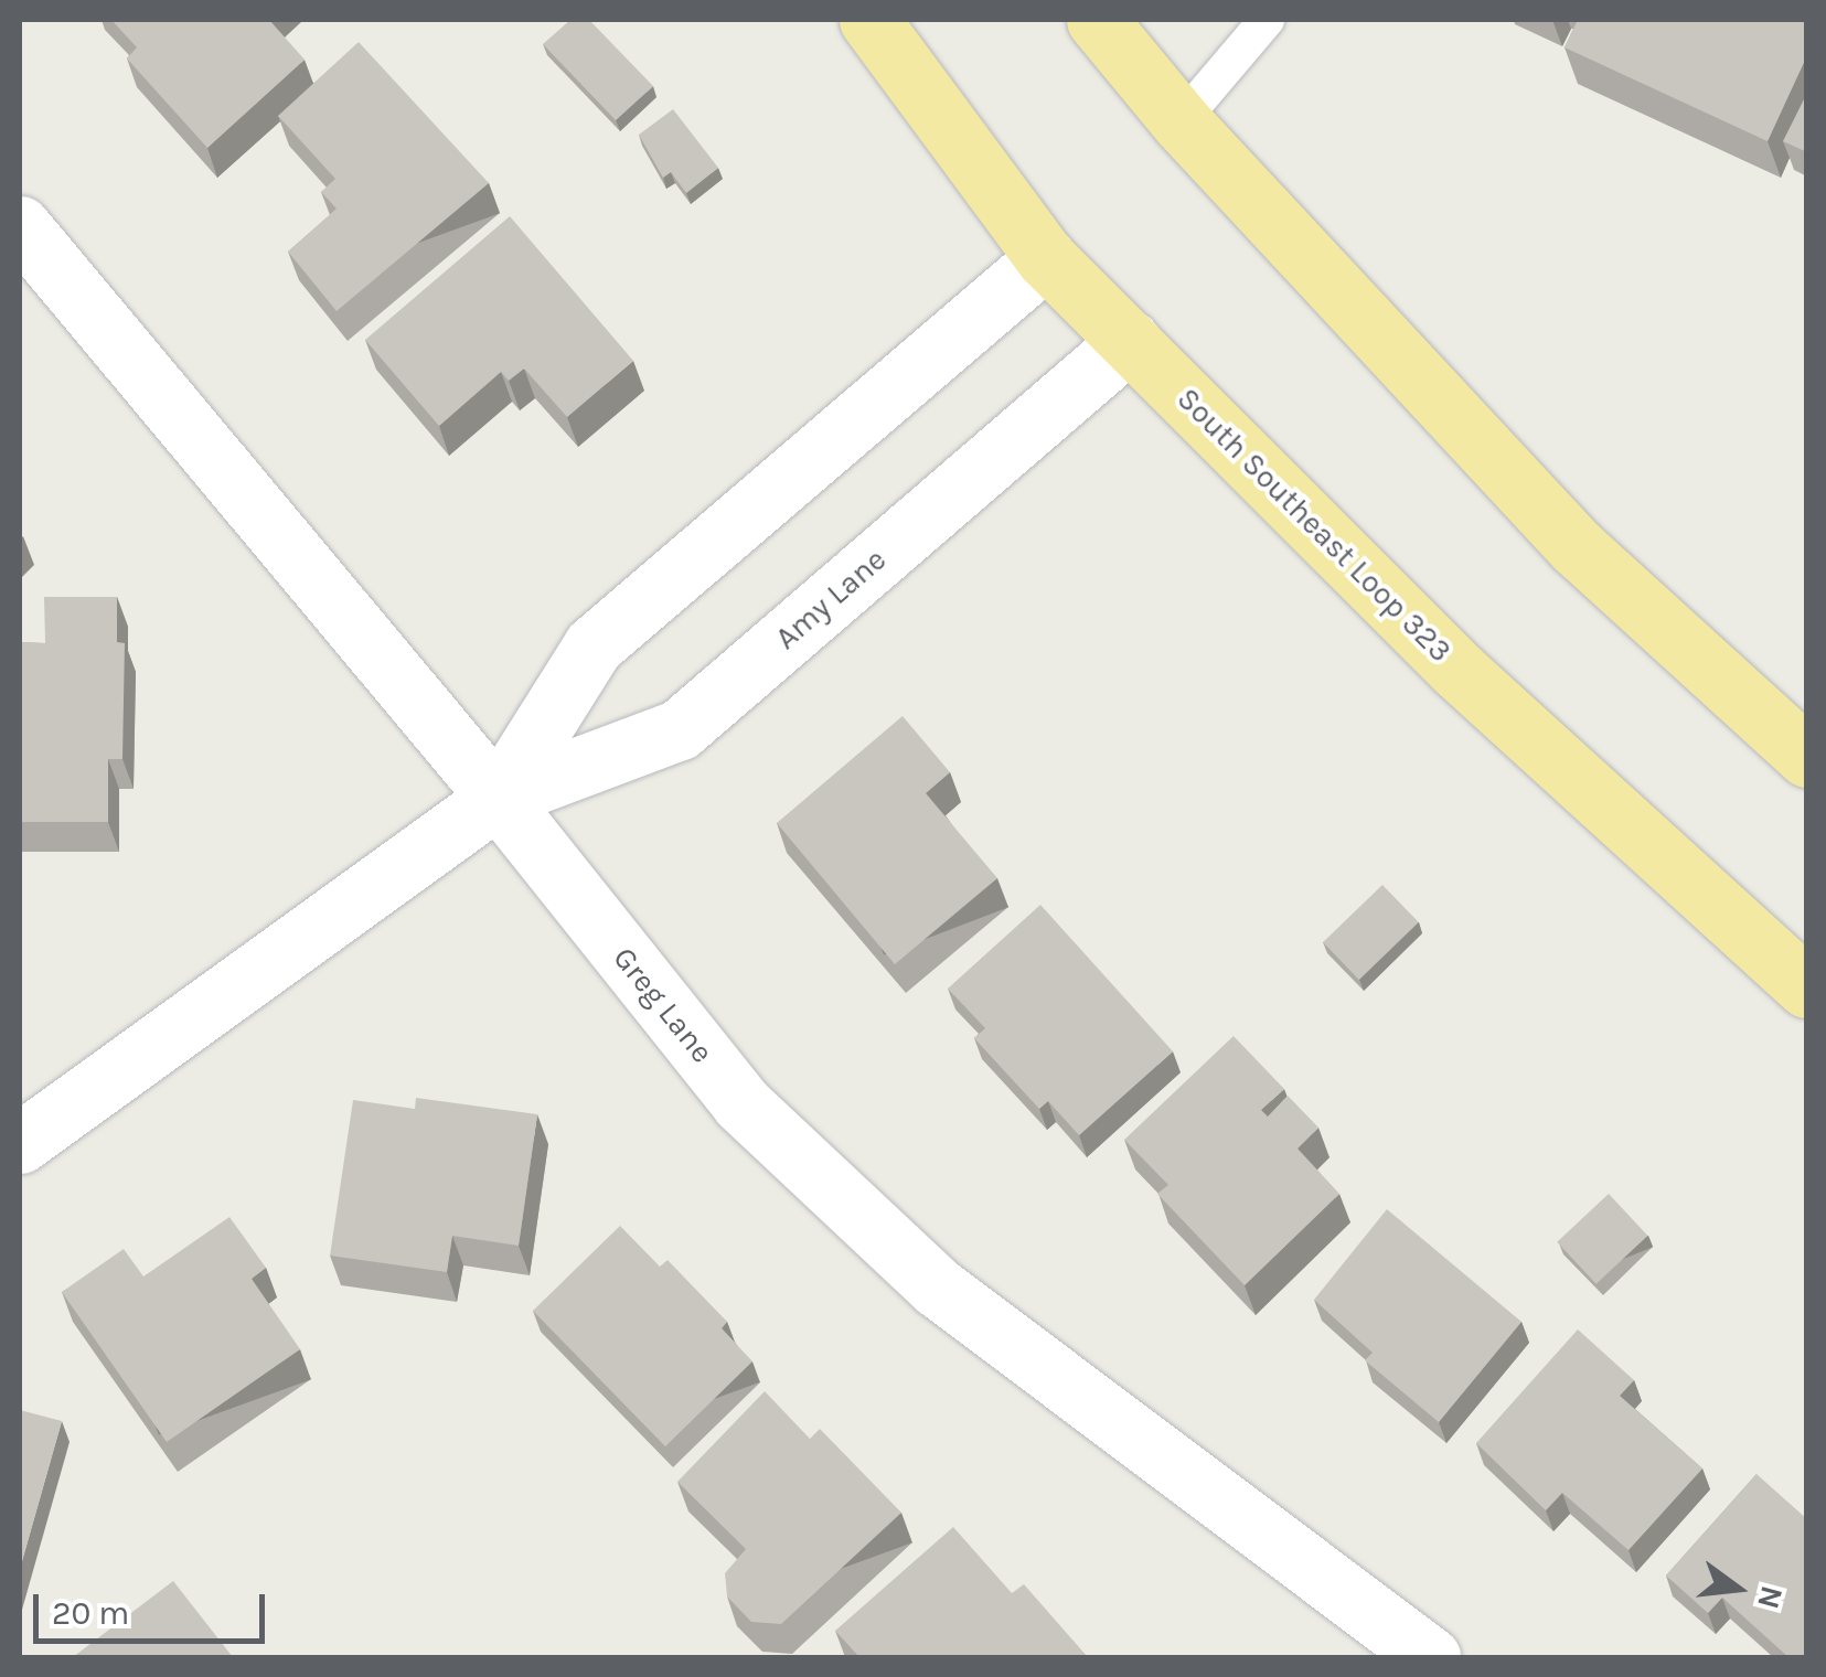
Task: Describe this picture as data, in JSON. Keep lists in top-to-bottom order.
{
  "streets": {
    "highway": ["South Southeast Loop 323"],
    "street": ["Amy Lane", "Greg Lane"]
  },
  "crossings": [
    ["South Southeast Loop 323", "Amy Lane"],
    ["Amy Lane", "Greg Lane"]
  ],
  "scale_bar": "20 m",
  "north": "right"
}
